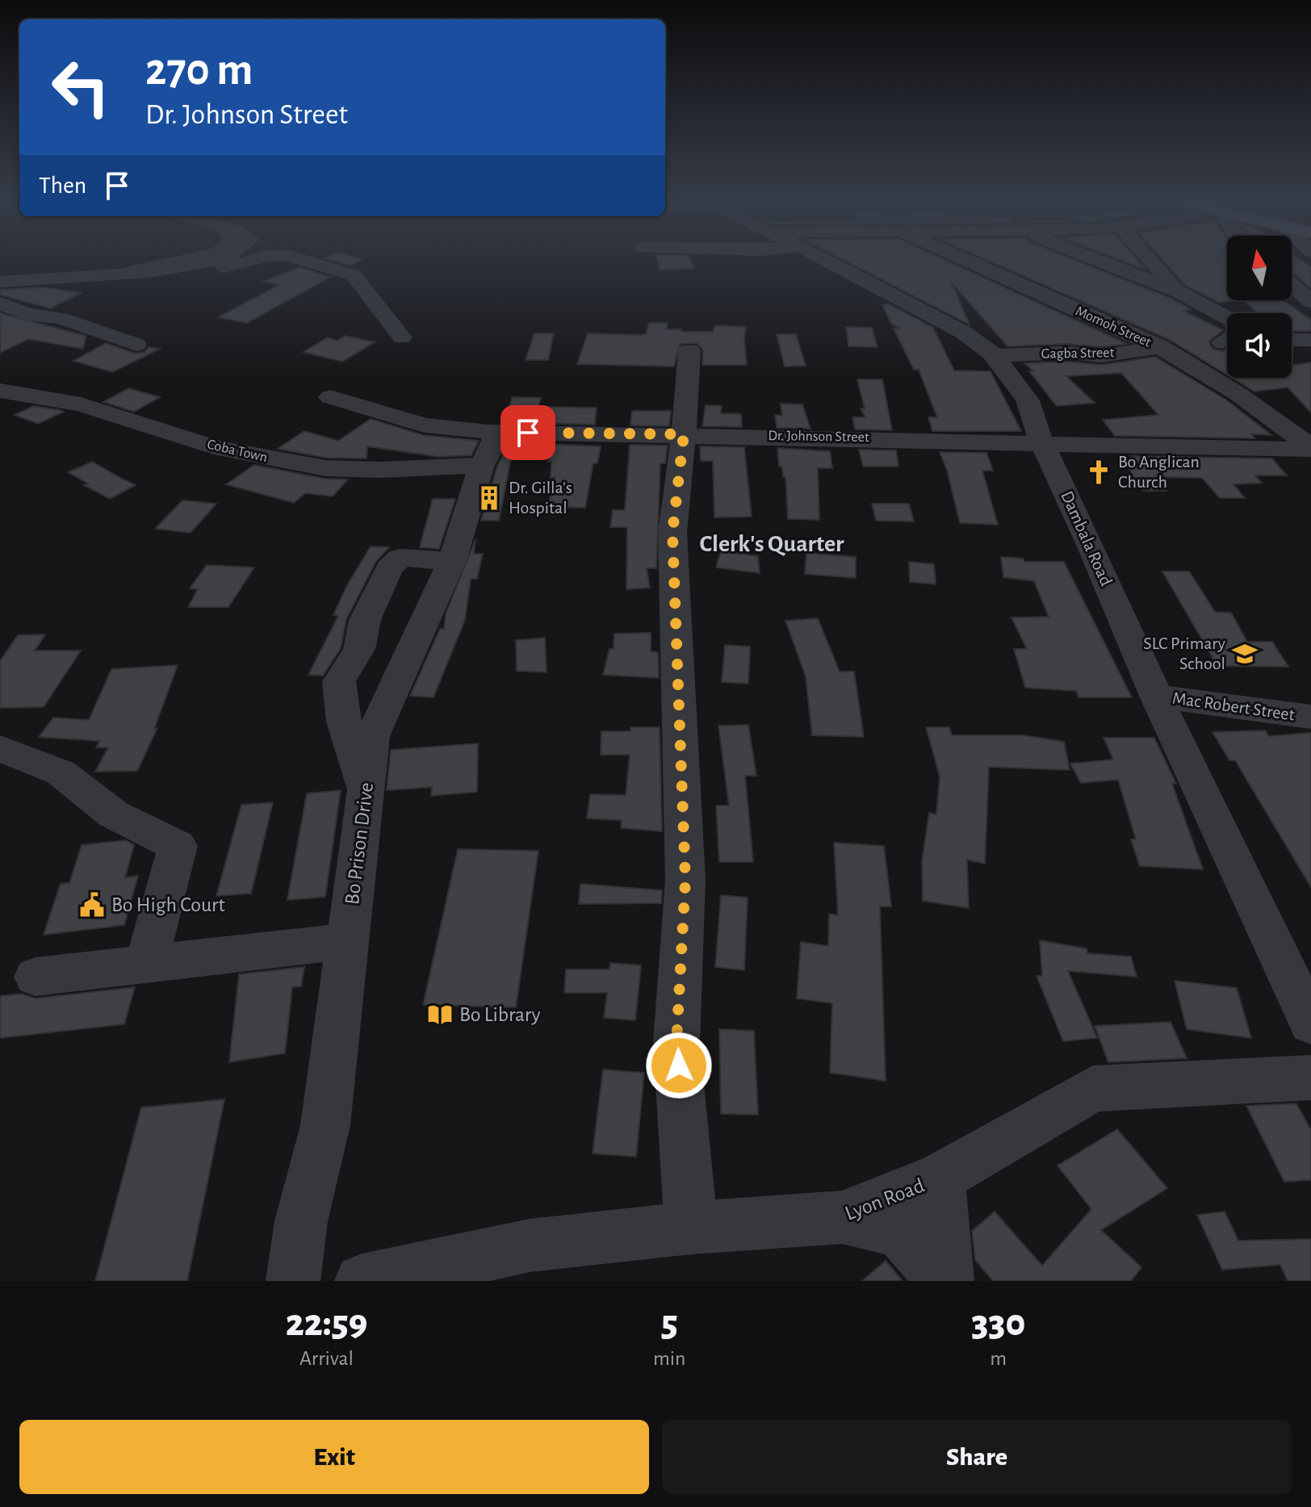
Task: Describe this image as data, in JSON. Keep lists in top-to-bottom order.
{
  "streets": {
    "street": [
      "Momoh Street",
      "Gagba Street",
      "Dr. Johnson Street",
      "Coba Town",
      "Dambala Road",
      "Mac Robert Street",
      "Bo Prison Drive",
      "Lyon Road"
    ]
  },
  "crossings": [
    ["Momoh Street", "Gagba Street"],
    ["Momoh Street", "Dr. Johnson Street"],
    ["Gagba Street", "Dambala Road"],
    ["Dr. Johnson Street", "Dambala Road"],
    ["Dr. Johnson Street", "Bo Prison Drive"],
    ["Coba Town", "Bo Prison Drive"],
    ["Dambala Road", "Mac Robert Street"]
  ],
  "districts": ["Clerk's Quarter"],
  "places": {
    "church": ["Bo Anglican Church"],
    "building": ["Dr. Gilla's Hospital"],
    "school or university": ["SLC Primary School"],
    "public building": ["Bo High Court"],
    "library": ["Bo Library"]
  },
  "north": "top",
  "page": {
    "turn": ["270 m", "Dr. Johnson Street"],
    "then": "Then",
    "eta": [
      "22:59",
      "Arrival",
      "5",
      "min",
      "330",
      "m"
    ],
    "buttons": ["Exit", "Share"]
  }
}
